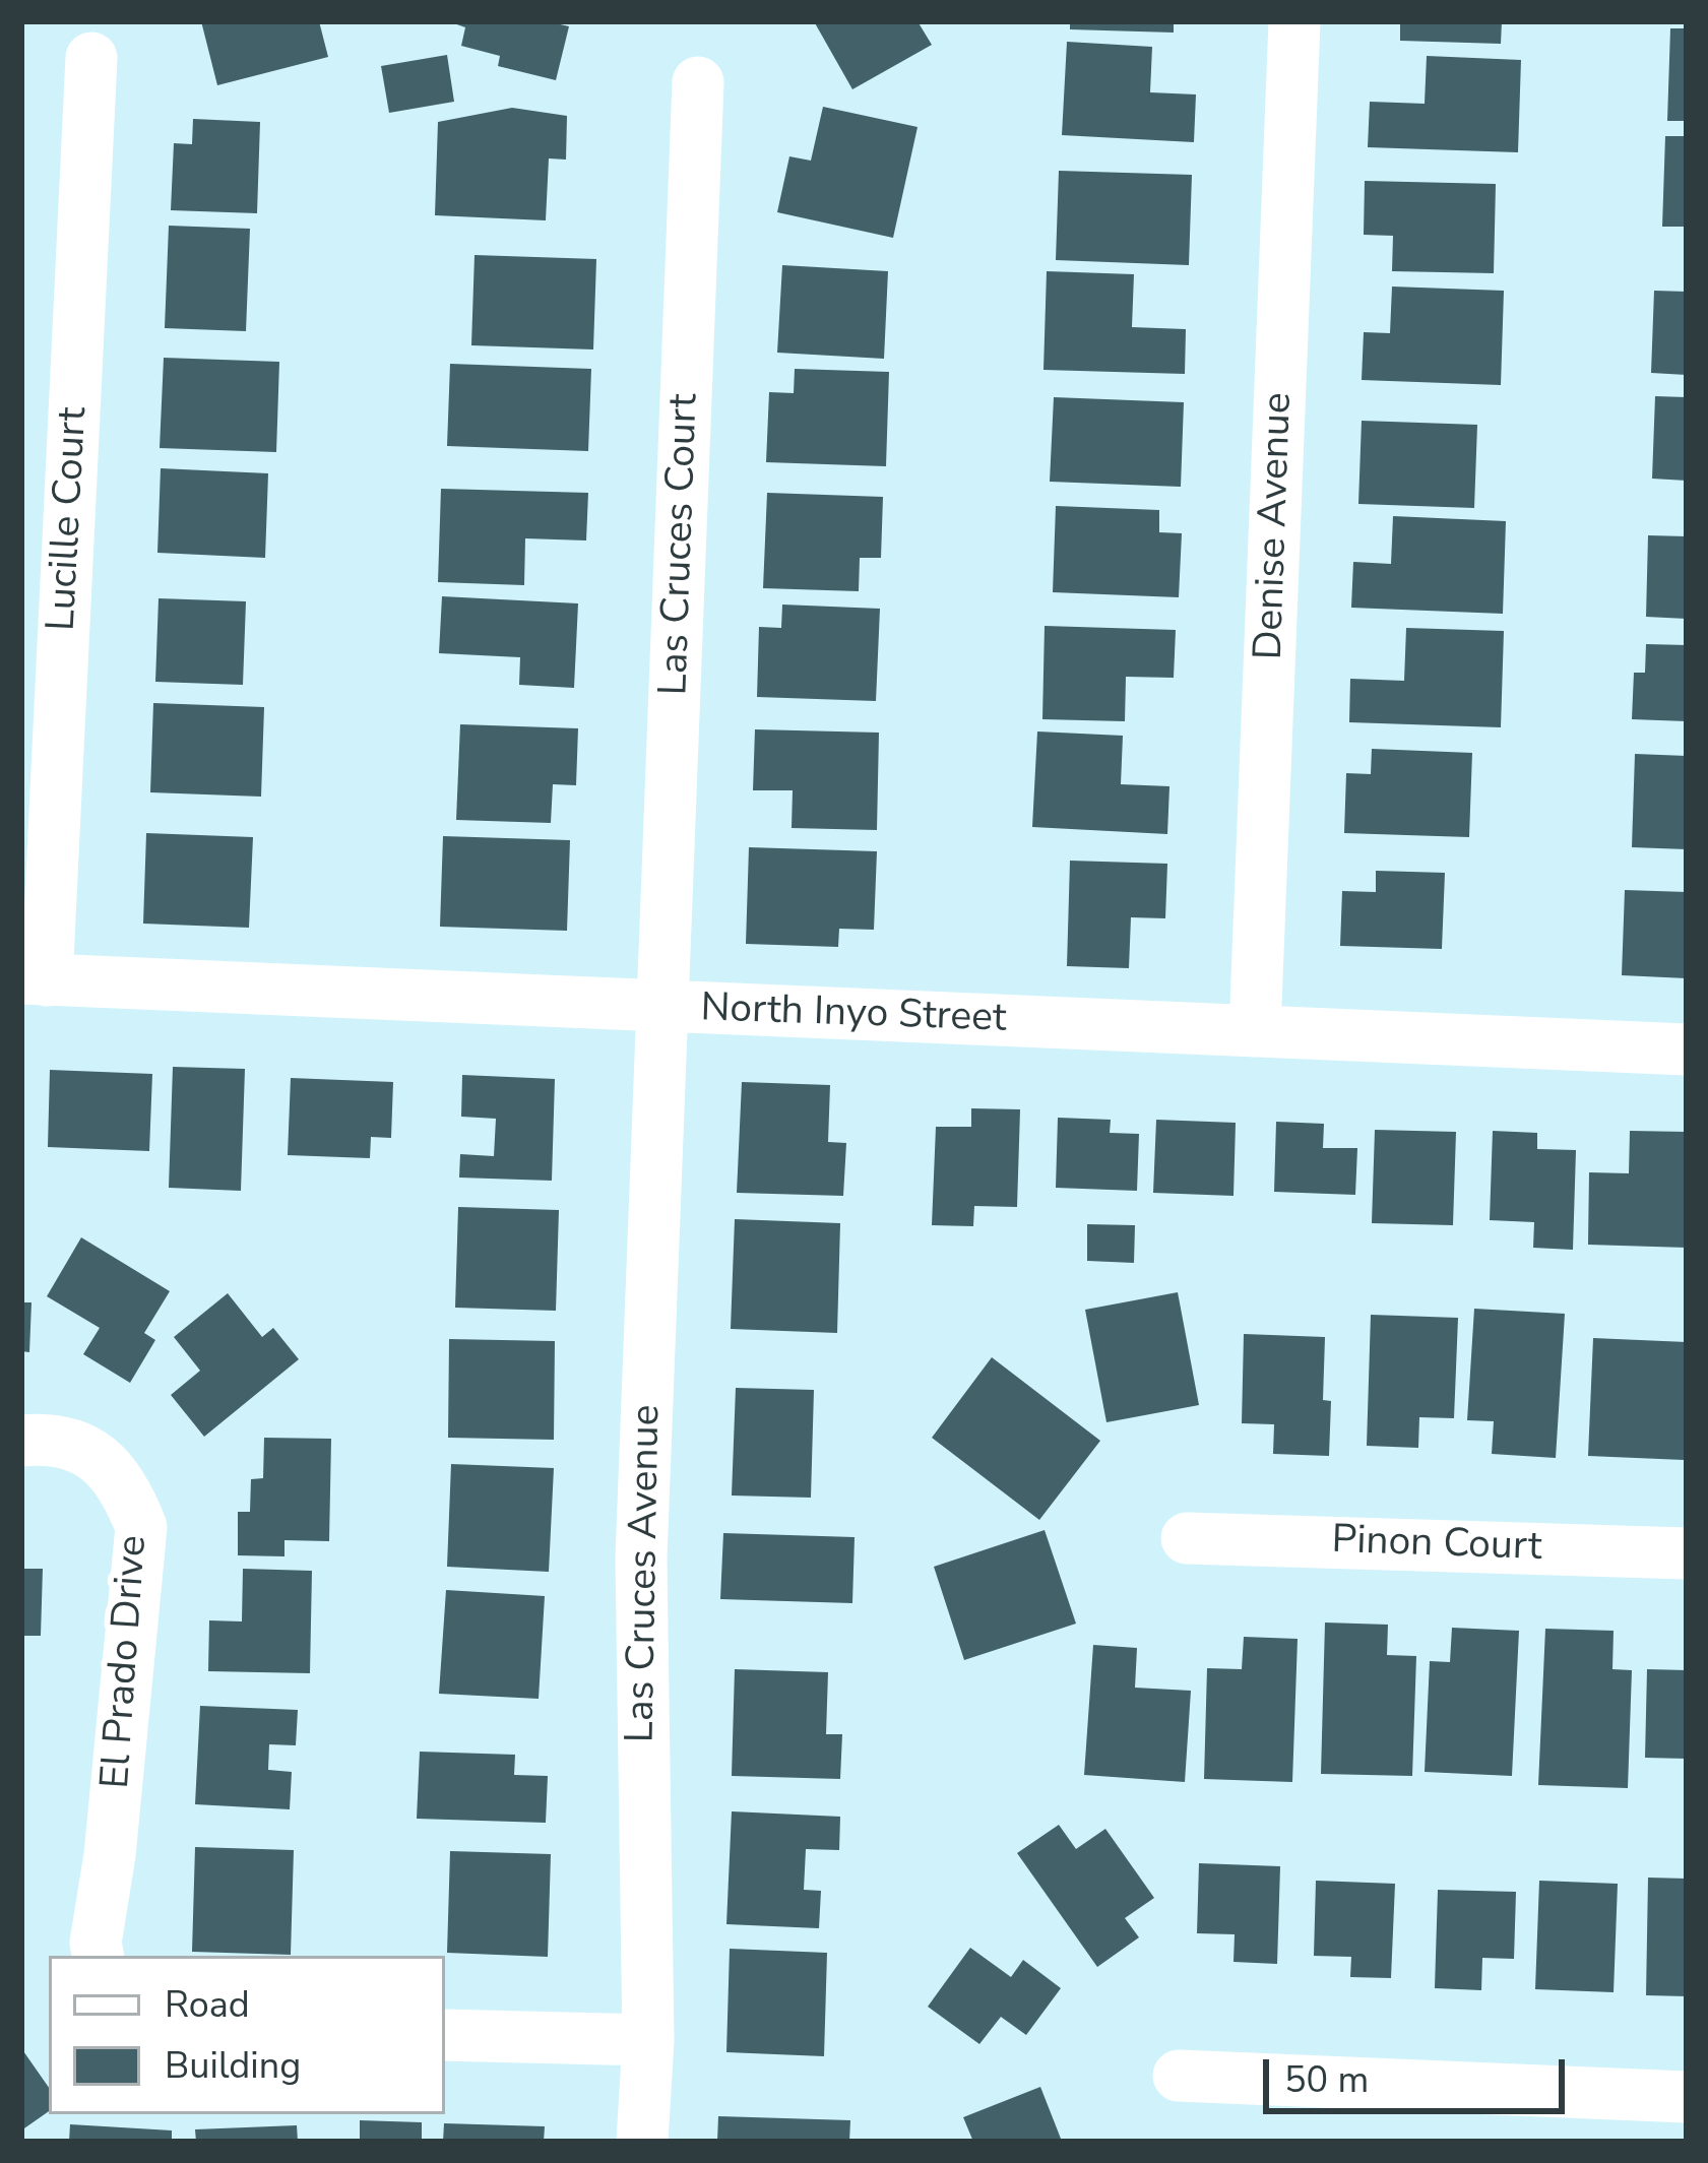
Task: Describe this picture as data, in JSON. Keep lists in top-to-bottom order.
{
  "streets": {
    "street": [
      "Lucille Court",
      "Denise Avenue",
      "Las Cruces Court",
      "North Inyo Street",
      "Pinon Court",
      "Las Cruces Avenue",
      "El Prado Drive"
    ]
  },
  "crossings": [
    ["Lucille Court", "North Inyo Street"],
    ["Denise Avenue", "North Inyo Street"],
    ["Las Cruces Court", "North Inyo Street"],
    ["Las Cruces Court", "Las Cruces Avenue"],
    ["North Inyo Street", "Las Cruces Avenue"]
  ],
  "legend": ["Road", "Building"],
  "scale_bar": "50 m"
}
